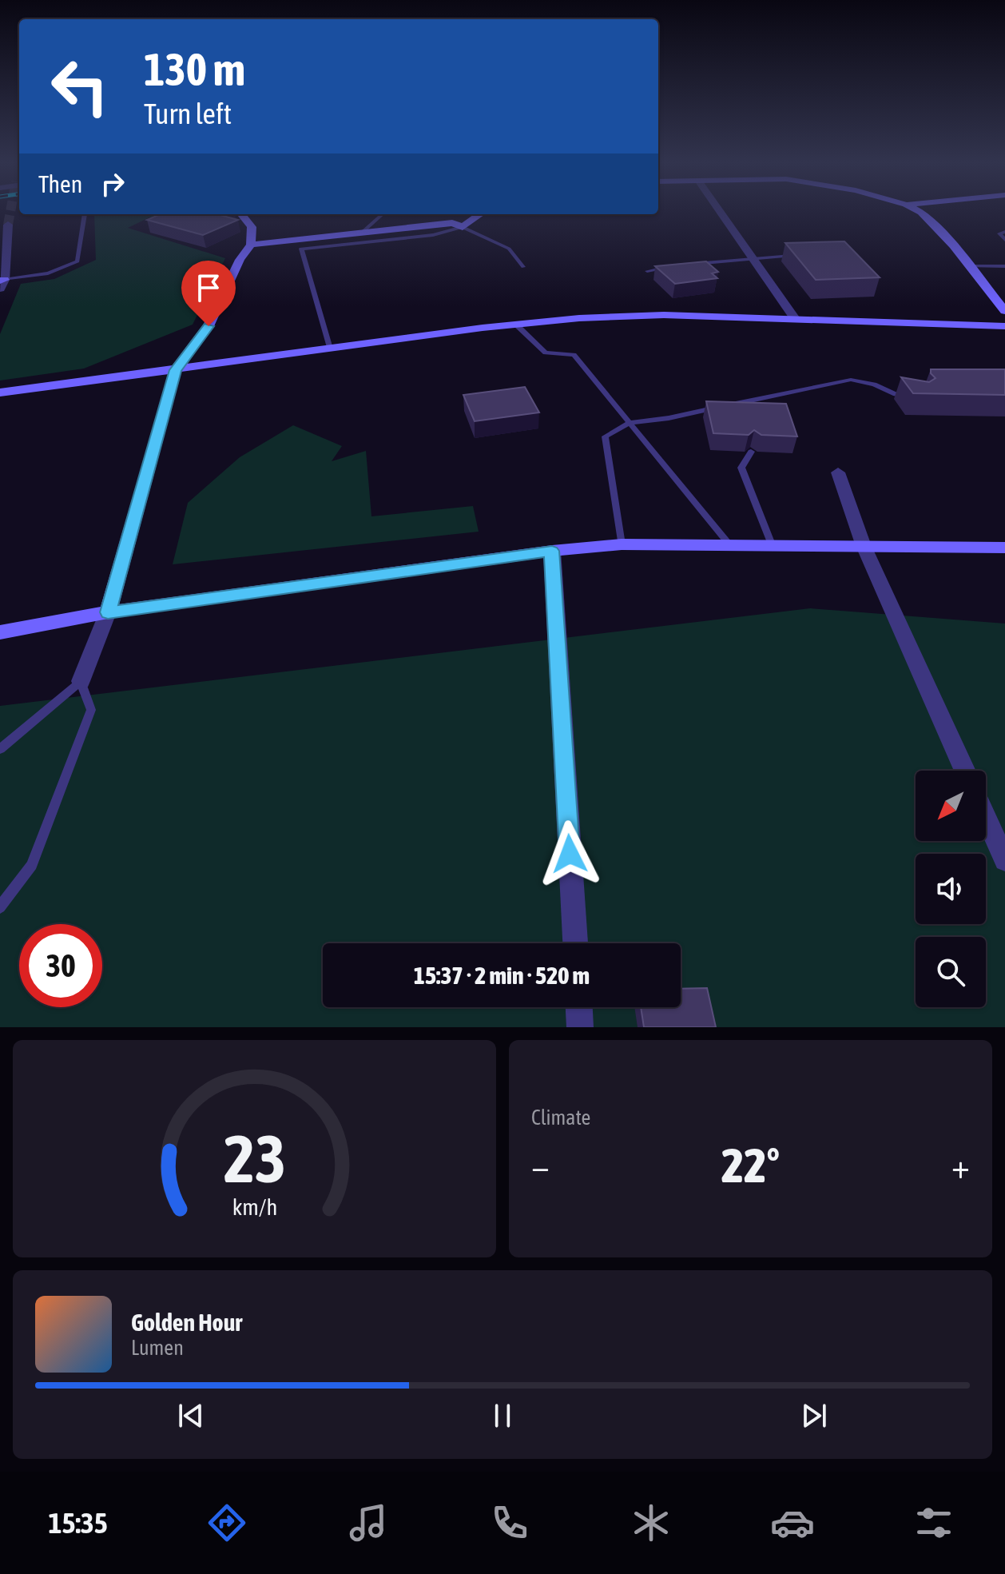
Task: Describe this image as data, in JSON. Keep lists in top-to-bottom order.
{
  "north": "bottom left",
  "page": {
    "turn": ["130 m", "Turn left"],
    "then": "Then",
    "limit": "30",
    "trip": "15:37 · 2 min · 520 m",
    "tile": "Climate",
    "heat": ["−", "22°", "+"],
    "song": ["Golden Hour", "Lumen"],
    "tabs": "15:35",
    "gauge": ["23", "km/h"]
  }
}
